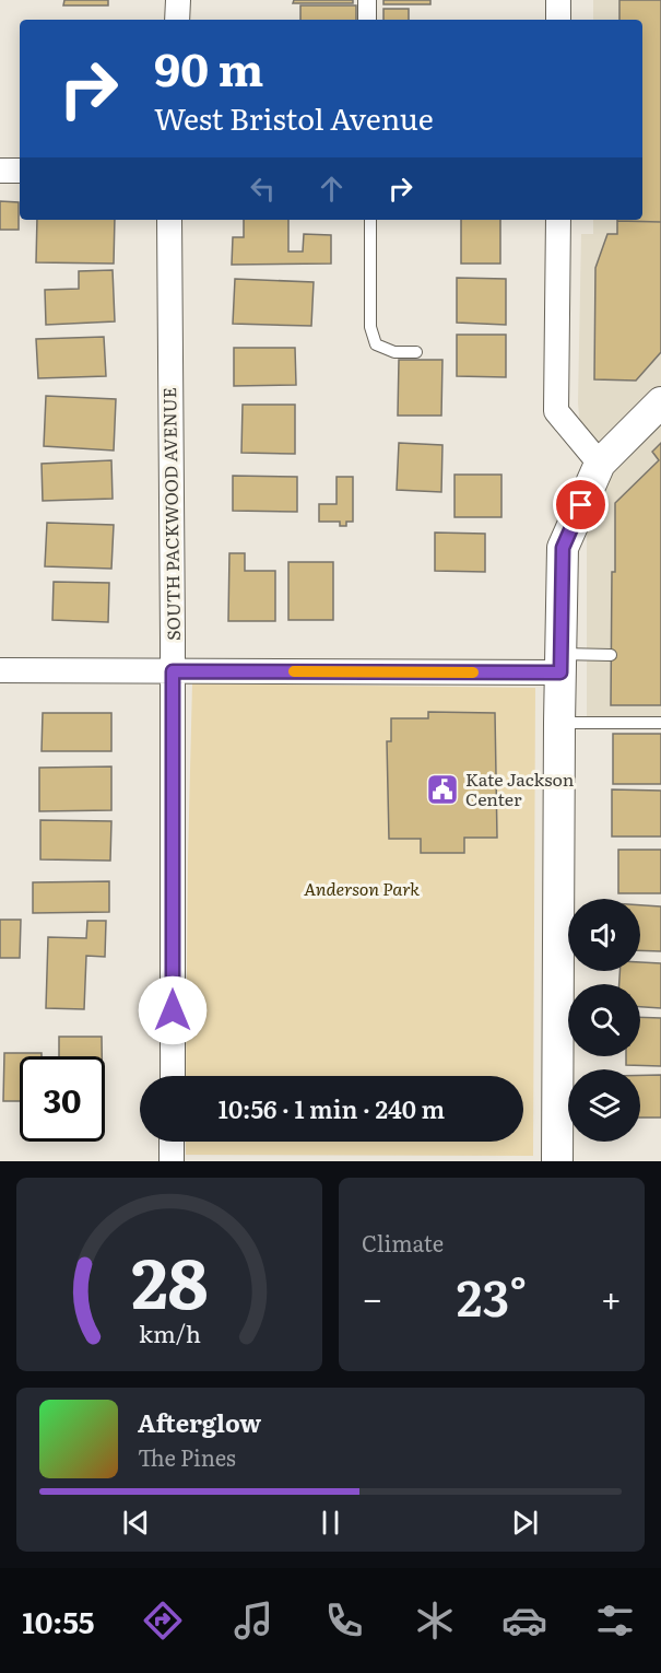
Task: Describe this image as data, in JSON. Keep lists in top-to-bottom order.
{
  "streets": {
    "street": ["SOUTH PACKWOOD AVENUE"]
  },
  "parks": ["Anderson Park"],
  "places": {
    "public building": ["Kate Jackson Center"]
  },
  "page": {
    "turn": ["90 m", "West Bristol Avenue"],
    "limit": "30",
    "trip": "10:56 · 1 min · 240 m",
    "tile": "Climate",
    "heat": ["−", "23°", "+"],
    "song": ["Afterglow", "The Pines"],
    "tabs": "10:55",
    "gauge": ["28", "km/h"]
  }
}
